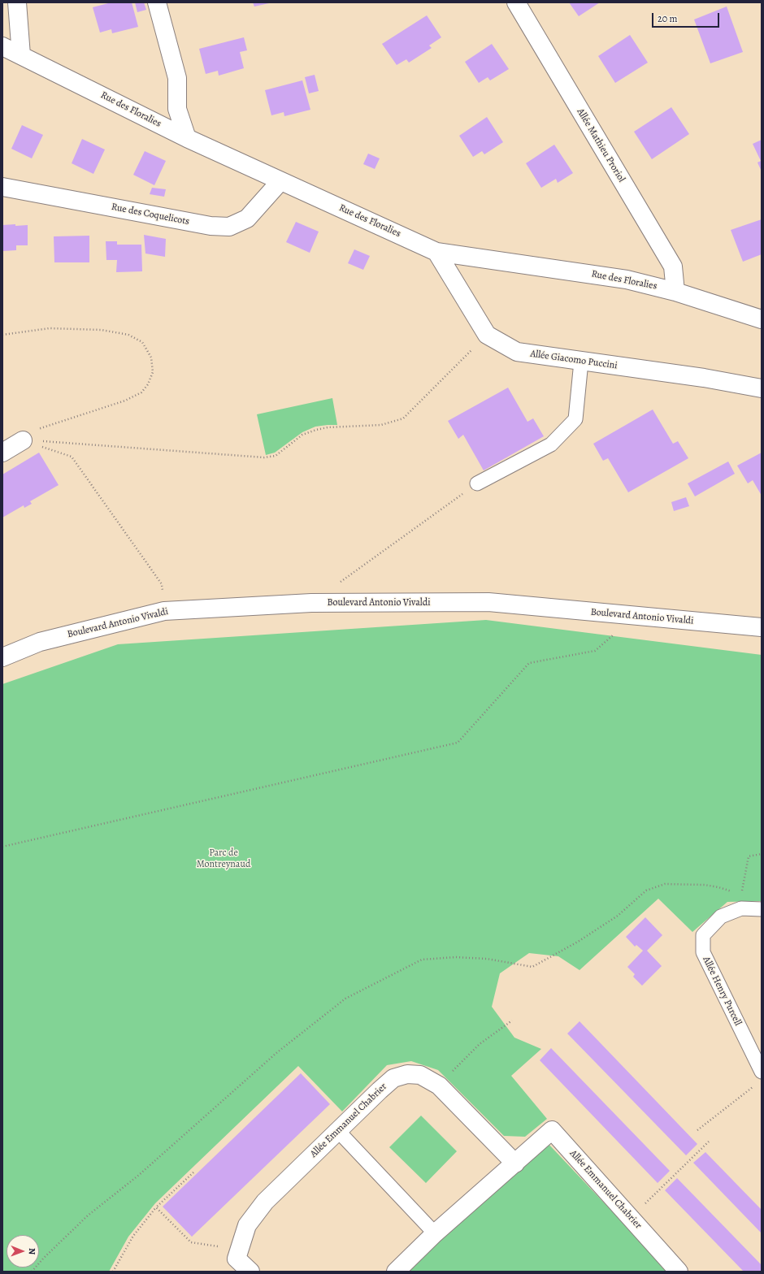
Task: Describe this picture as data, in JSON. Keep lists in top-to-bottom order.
{
  "streets": {
    "street": [
      "Rue des Floralies",
      "Allée Mathieu Proriol",
      "Rue des Coquelicots",
      "Allée Giacomo Puccini",
      "Boulevard Antonio Vivaldi",
      "Allée Emmanuel Chabrier"
    ],
    "lane": ["Allée Henry Purcell"]
  },
  "crossings": [
    ["Rue des Floralies", "Allée Mathieu Proriol"],
    ["Rue des Floralies", "Rue des Coquelicots"],
    ["Rue des Floralies", "Allée Giacomo Puccini"]
  ],
  "parks": ["Parc de Montreynaud"],
  "scale_bar": "20 m",
  "north": "right"
}
